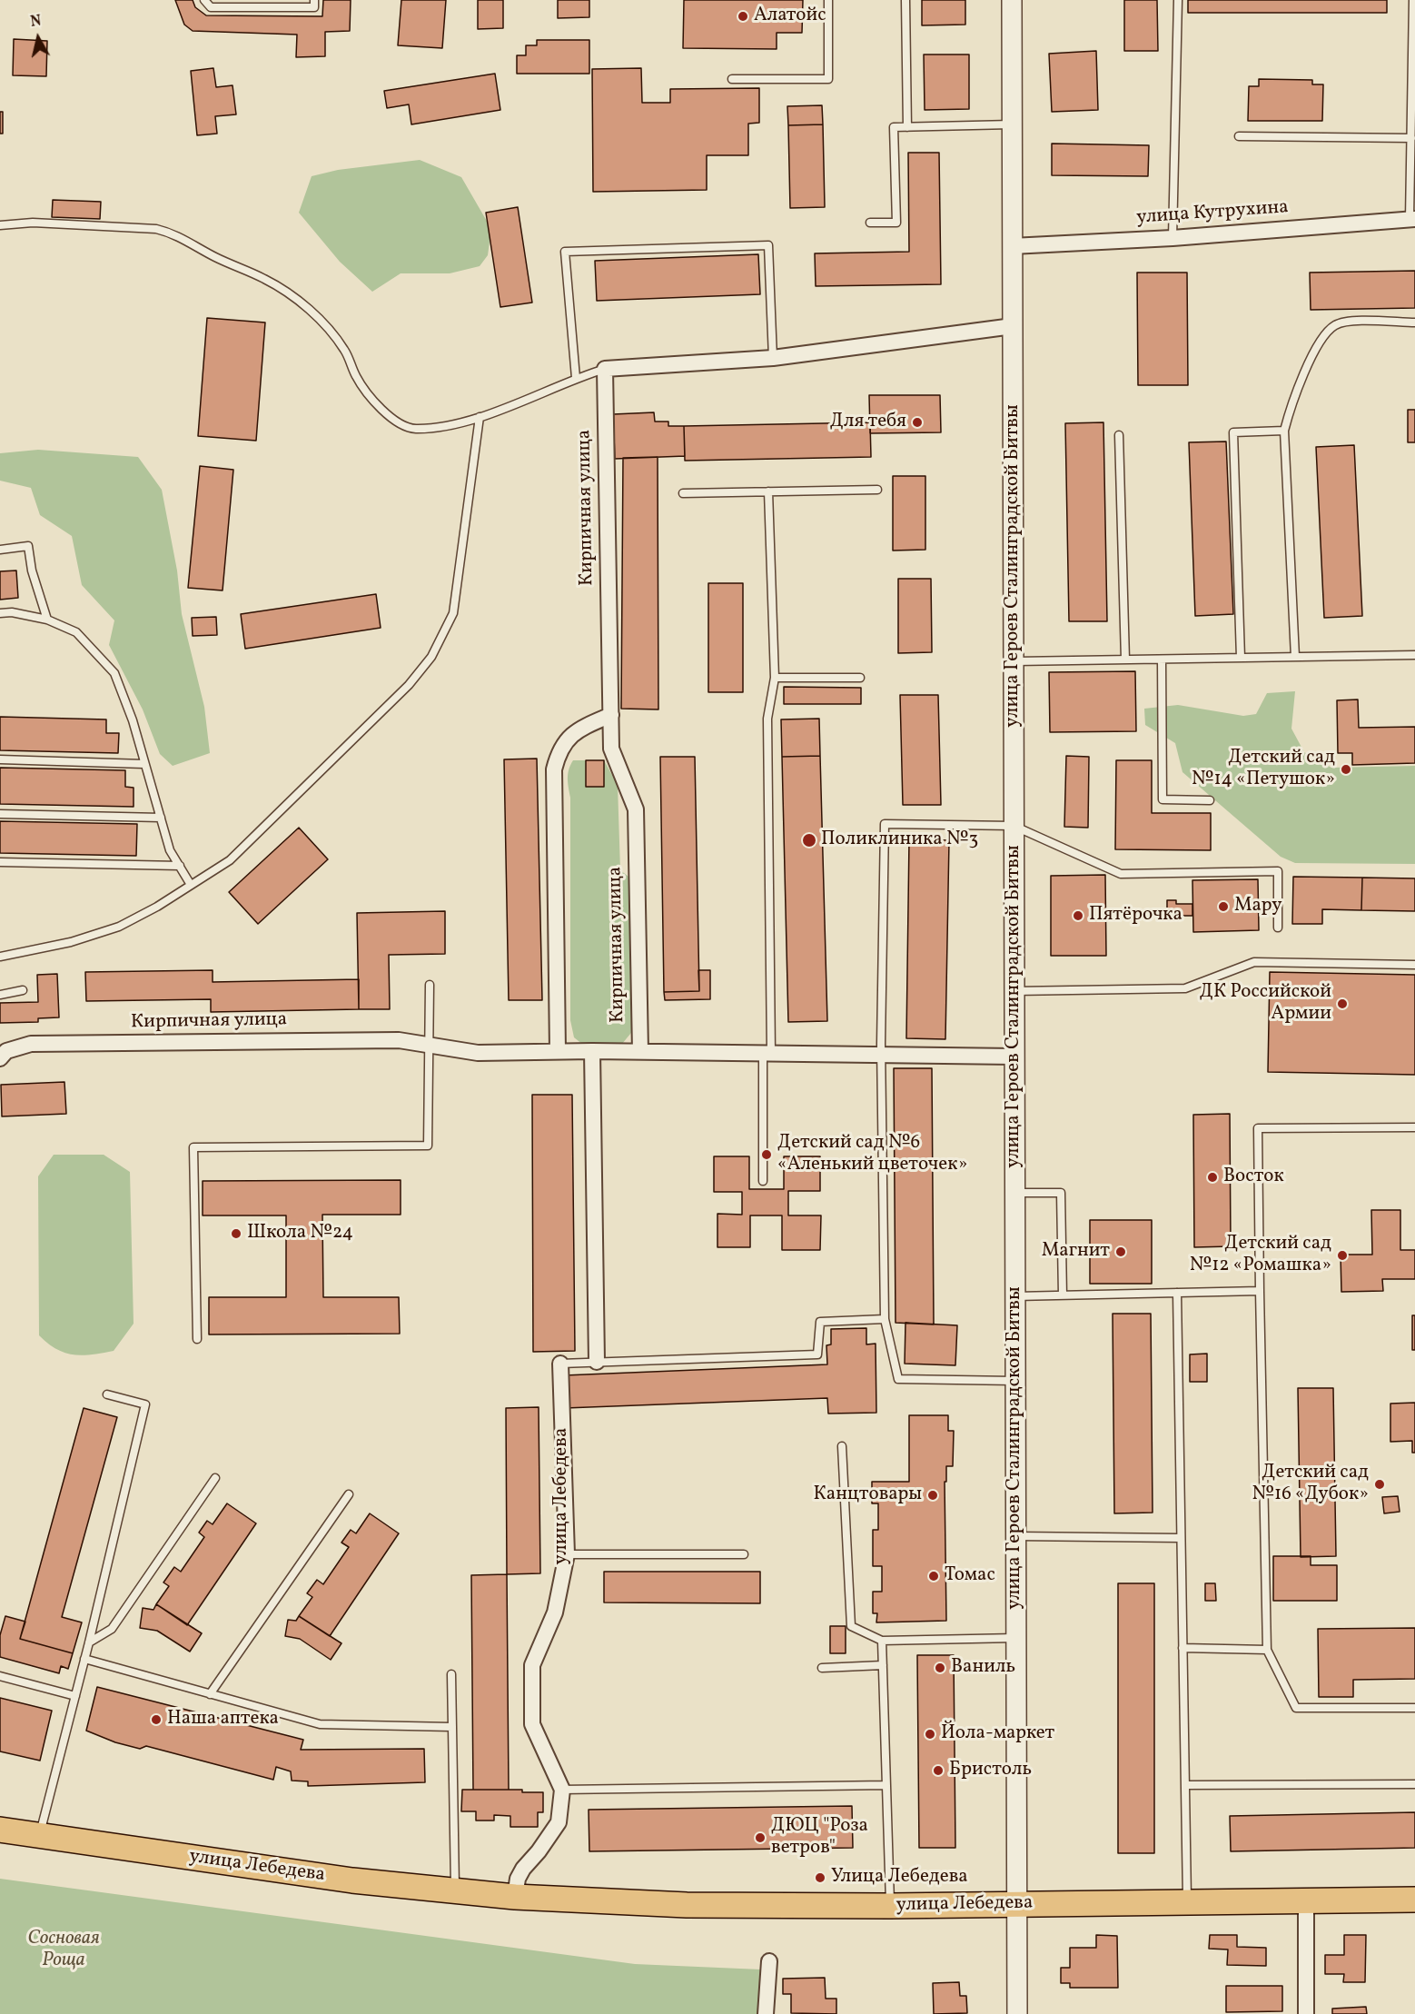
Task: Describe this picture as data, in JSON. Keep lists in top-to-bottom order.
{
  "streets": {
    "main road": ["улица Лебедева"],
    "street": ["улица Кутрухина", "Кирпичная улица", "улица Героев Сталинградской Битвы"]
  },
  "crossings": [
    ["улица Кутрухина", "улица Героев Сталинградской Битвы"],
    ["Кирпичная улица", "улица Героев Сталинградской Битвы"],
    ["улица Героев Сталинградской Битвы", "улица Лебедева"]
  ],
  "parks": ["Сосновая Роща"],
  "places": [
    "Алатойс",
    "Для тебя",
    "Детский сад №14 «Петушок»",
    "Поликлиника №3",
    "Мару",
    "Пятёрочка",
    "ДК Российской Армии",
    "Детский сад №6 «Аленький цветочек»",
    "Восток",
    "Школа №24",
    "Магнит",
    "Детский сад №12 «Ромашка»",
    "Детский сад №16 «Дубок»",
    "Канцтовары",
    "Томас",
    "Ваниль",
    "Наша аптека",
    "Йола-маркет",
    "Бристоль",
    "ДЮЦ \"Роза ветров\"",
    "Улица Лебедева"
  ],
  "north": "top"
}
